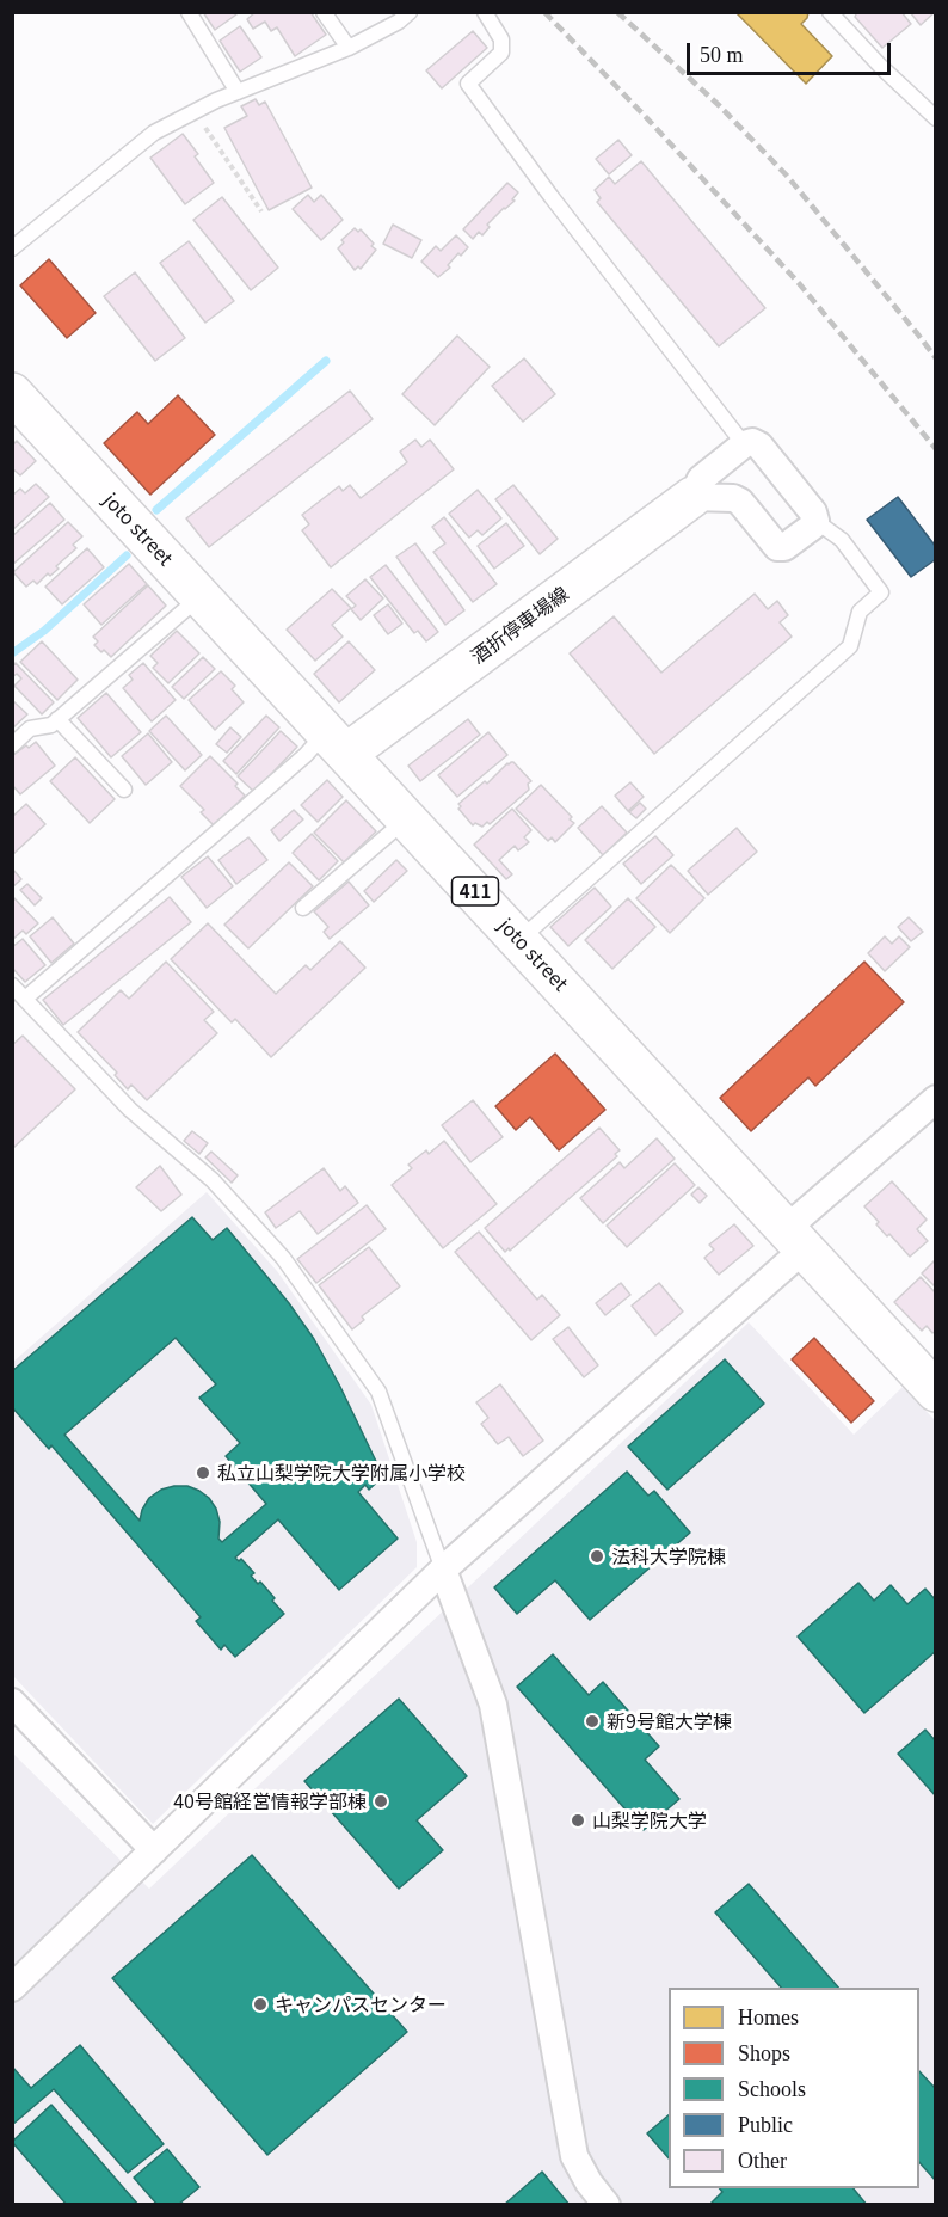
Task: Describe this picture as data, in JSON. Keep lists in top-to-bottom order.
{
  "streets": {
    "main road": ["joto street", "酒折停車場線", "411"]
  },
  "crossings": [
    ["joto street", "酒折停車場線"]
  ],
  "places": [
    "私立山梨学院大学附属小学校",
    "法科大学院棟",
    "新9号館大学棟",
    "40号館経営情報学部棟",
    "山梨学院大学",
    "キャンパスセンター"
  ],
  "legend": [
    "Homes",
    "Shops",
    "Schools",
    "Public",
    "Other"
  ],
  "scale_bar": "50 m"
}
